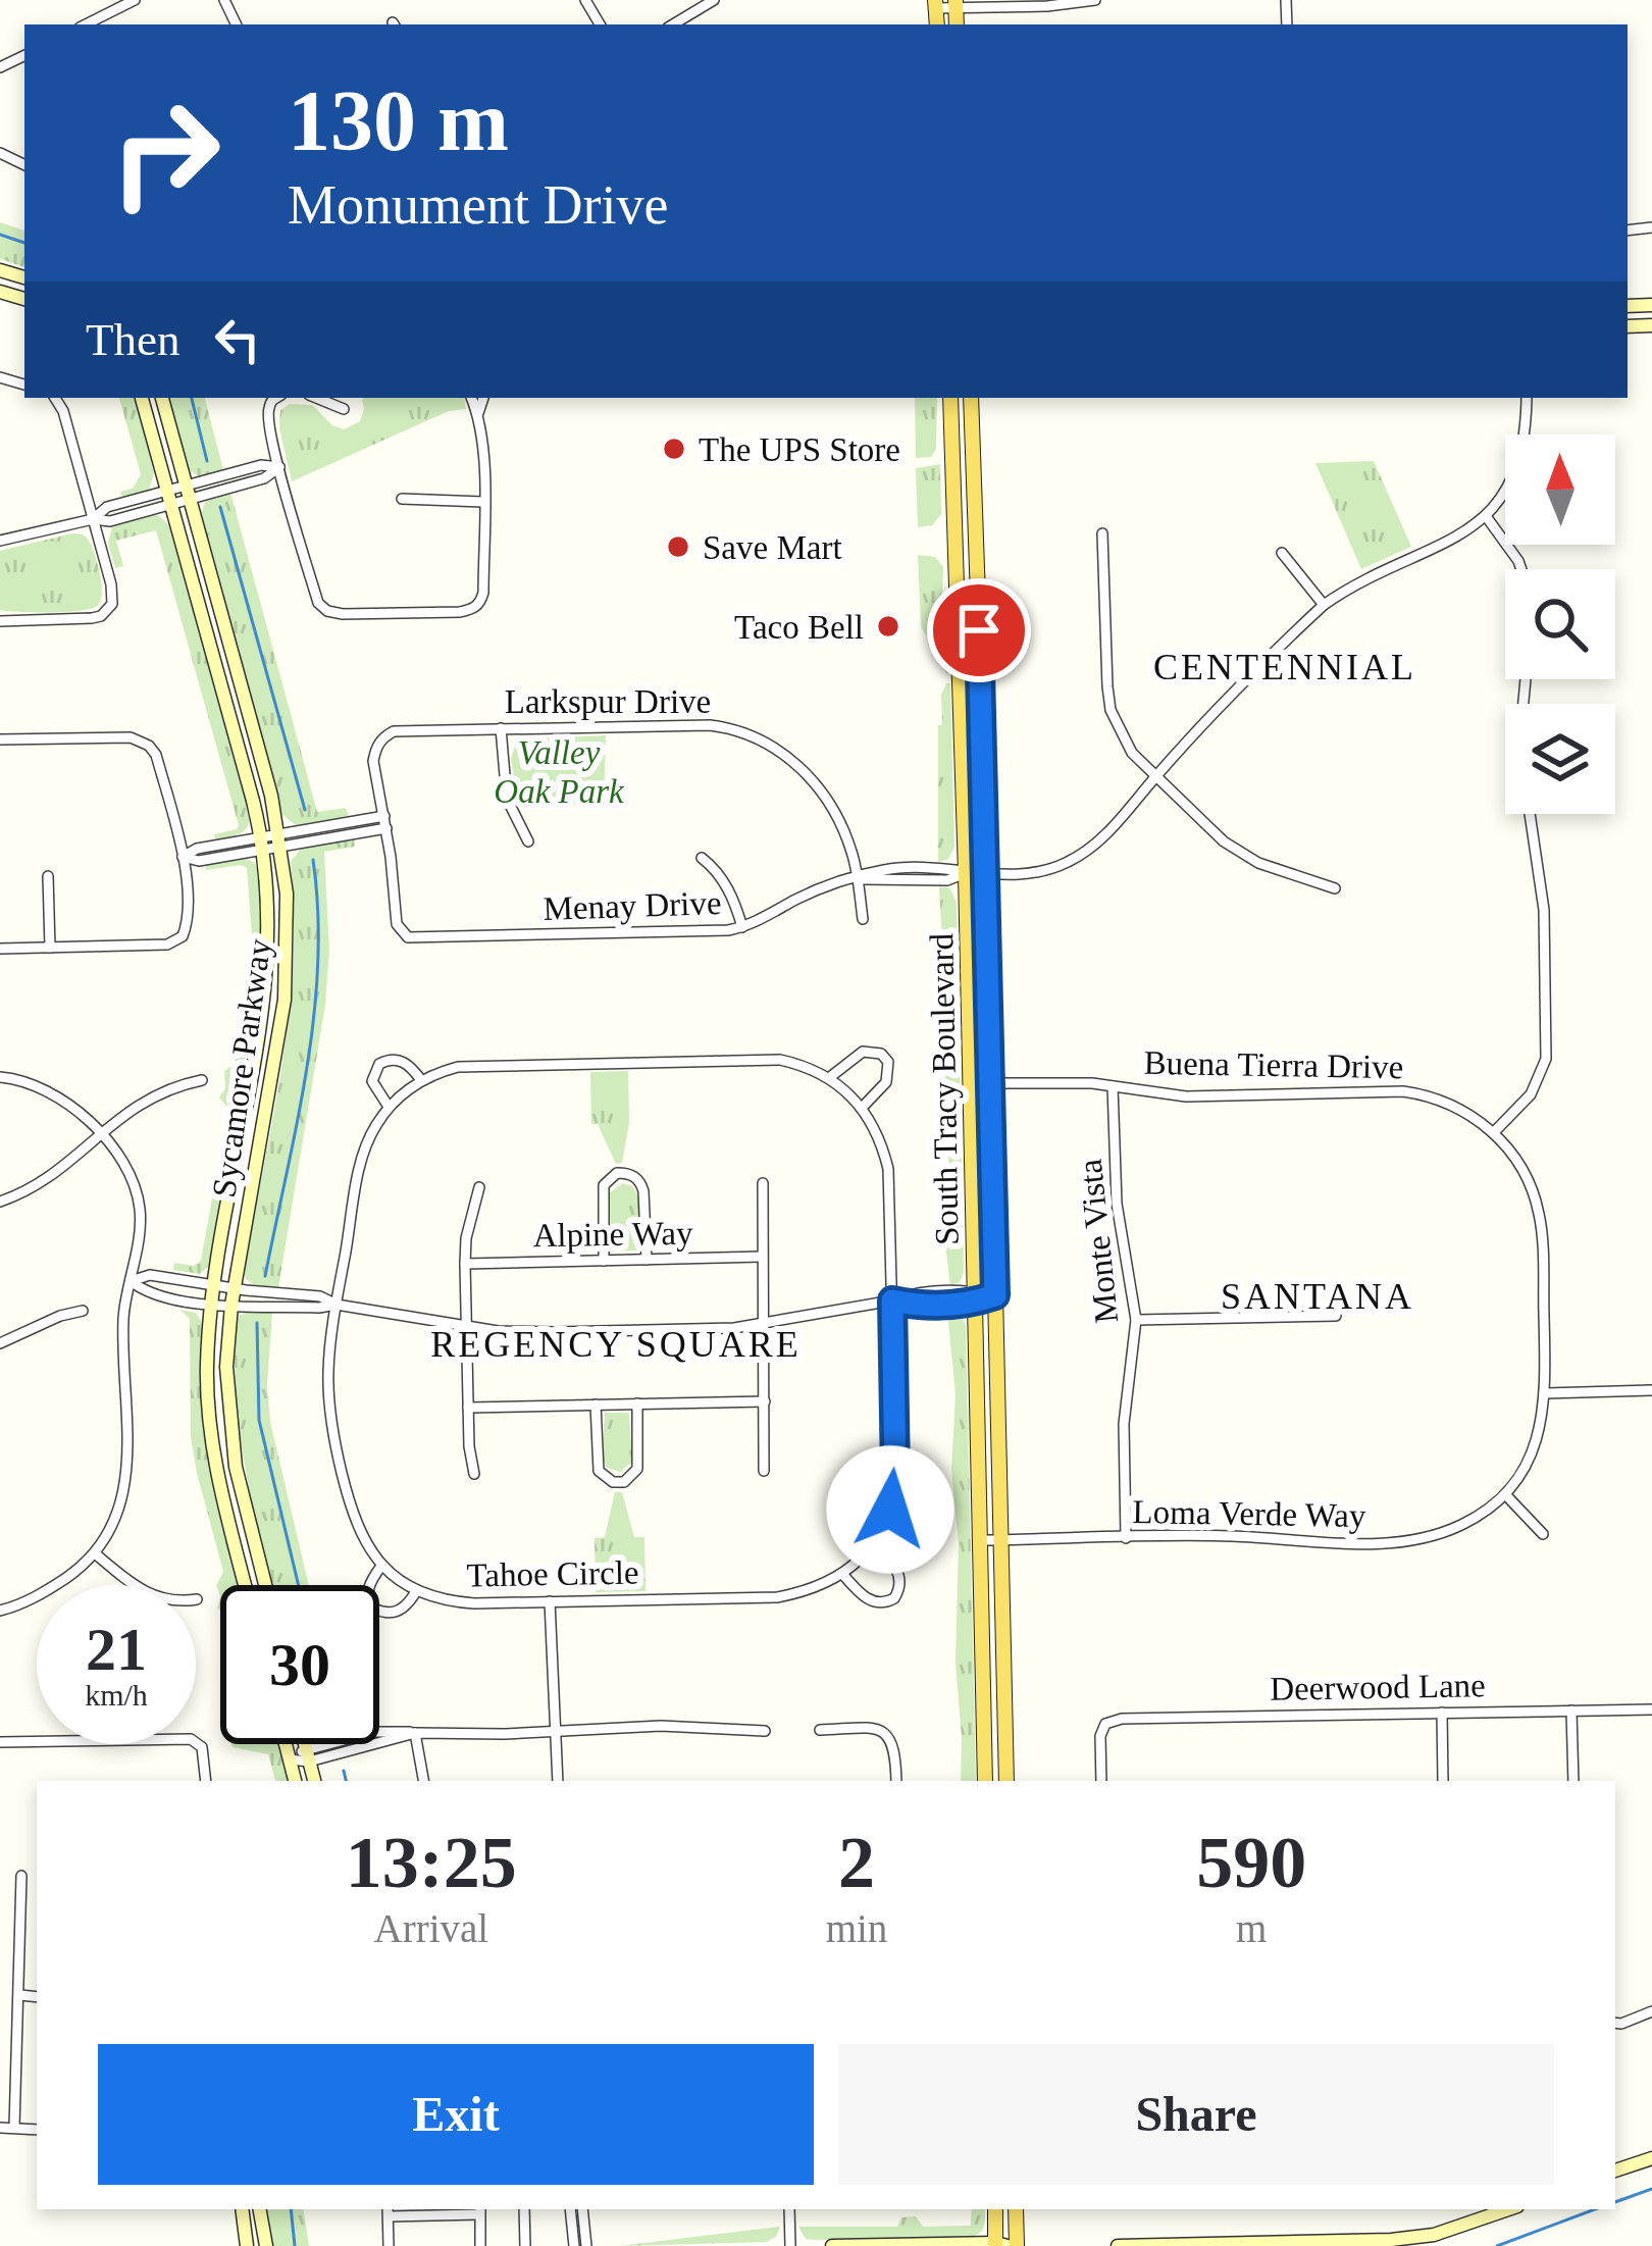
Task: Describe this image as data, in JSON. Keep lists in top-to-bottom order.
{
  "streets": {
    "main road": ["Sycamore Parkway", "South Tracy Boulevard"],
    "street": [
      "Larkspur Drive",
      "Menay Drive",
      "Buena Tierra Drive",
      "Alpine Way",
      "Monte Vista",
      "Loma Verde Way",
      "Tahoe Circle",
      "Deerwood Lane"
    ]
  },
  "crossings": [
    ["Larkspur Drive", "Menay Drive"],
    ["Menay Drive", "South Tracy Boulevard"],
    ["Buena Tierra Drive", "South Tracy Boulevard"],
    ["Buena Tierra Drive", "Monte Vista"],
    ["South Tracy Boulevard", "Loma Verde Way"],
    ["Monte Vista", "Loma Verde Way"]
  ],
  "districts": ["CENTENNIAL", "SANTANA", "REGENCY SQUARE"],
  "parks": ["Valley Oak Park"],
  "places": ["The UPS Store", "Save Mart", "Taco Bell"],
  "north": "top",
  "page": {
    "turn": ["130 m", "Monument Drive"],
    "then": "Then",
    "speed": "21 km/h",
    "limit": "30",
    "eta": [
      "13:25",
      "Arrival",
      "2",
      "min",
      "590",
      "m"
    ],
    "buttons": ["Exit", "Share"]
  }
}
